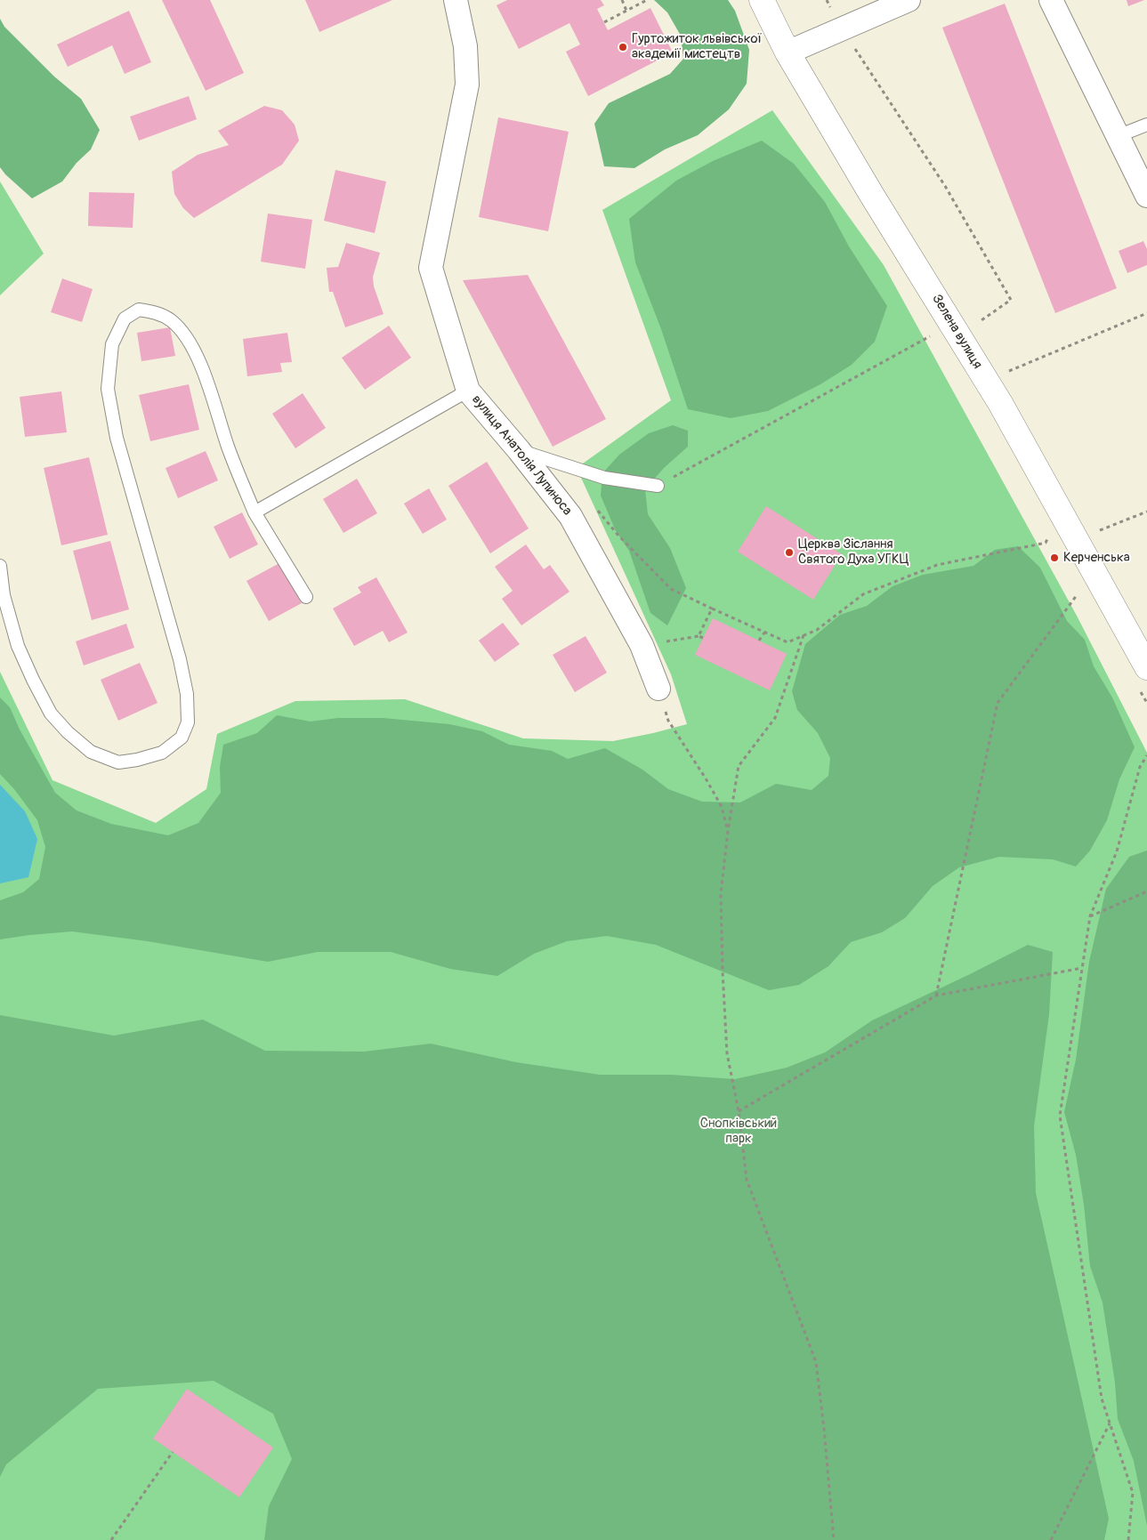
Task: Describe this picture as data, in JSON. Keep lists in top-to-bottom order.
{
  "streets": {
    "main road": ["Зелена вулиця"],
    "street": ["вулиця Анатолія Лупиноса"]
  },
  "parks": ["Снопківський парк"],
  "places": ["Гуртожиток львівської академії мистецтв", "Церква Зіслання Святого Духа УГКЦ", "Керченська"]
}
